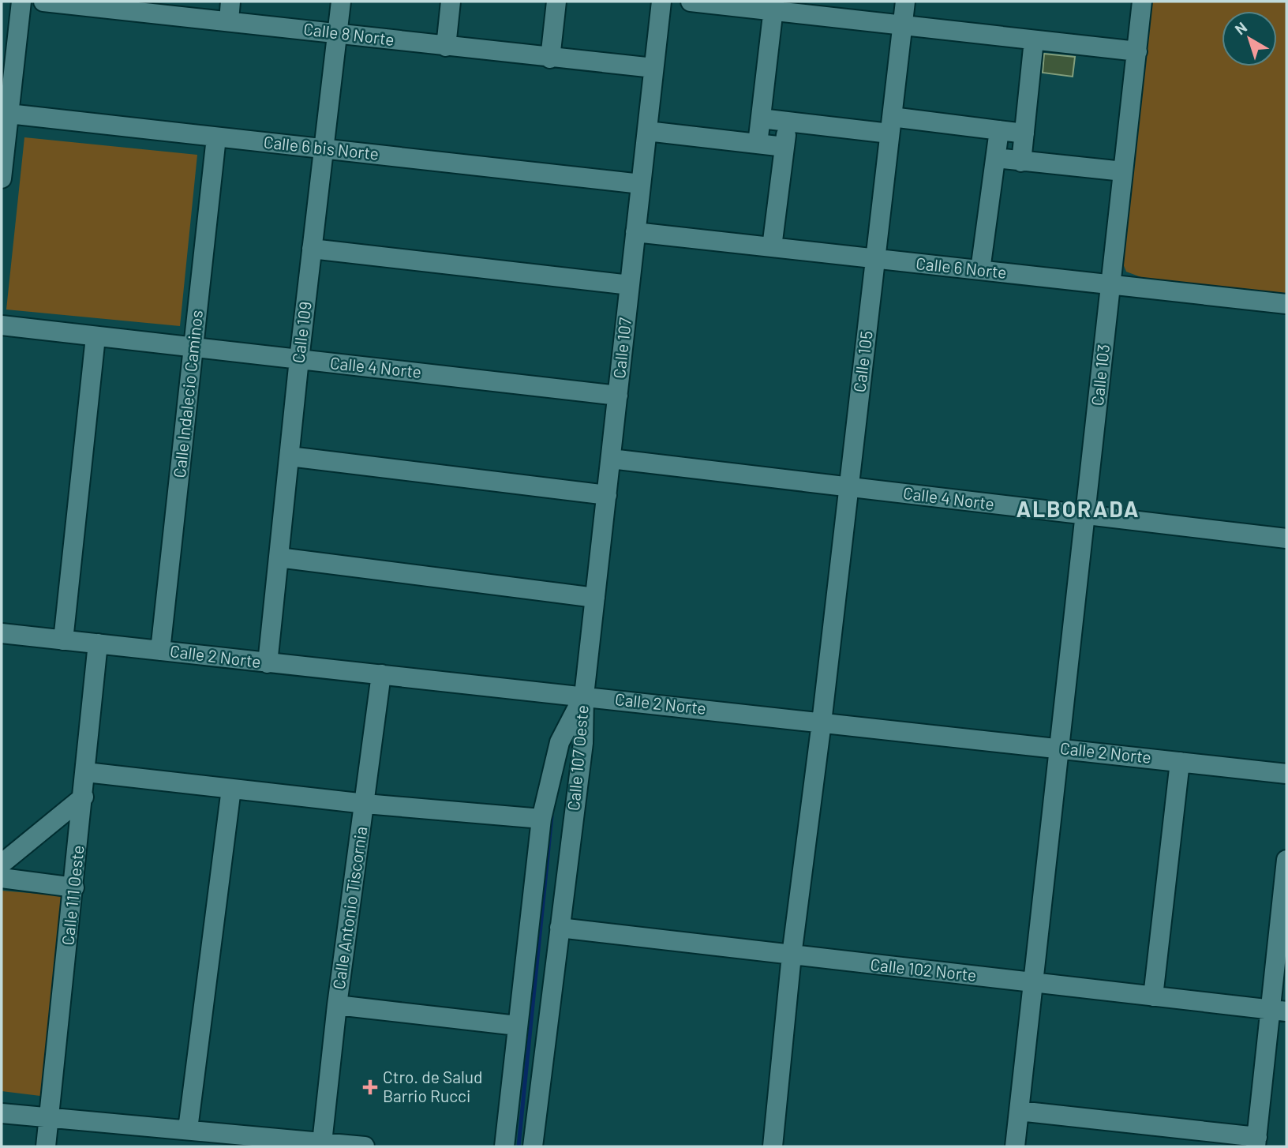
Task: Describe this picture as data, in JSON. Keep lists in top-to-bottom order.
{
  "streets": {
    "street": [
      "Calle 8 Norte",
      "Calle 6 bis Norte",
      "Calle 6 Norte",
      "Calle 109",
      "Calle 107",
      "Calle 105",
      "Calle 4 Norte",
      "Calle 103",
      "Calle Indalecio Caminos",
      "Calle 2 Norte",
      "Calle 107 Oeste",
      "Calle 111 Oeste",
      "Calle Antonio Tiscornia",
      "Calle 102 Norte"
    ]
  },
  "crossings": [
    ["Calle 8 Norte", "Calle 109"],
    ["Calle 8 Norte", "Calle 107"],
    ["Calle 6 bis Norte", "Calle 109"],
    ["Calle 6 bis Norte", "Calle 107"],
    ["Calle 6 bis Norte", "Calle Indalecio Caminos"],
    ["Calle 6 Norte", "Calle 107"],
    ["Calle 6 Norte", "Calle 105"],
    ["Calle 6 Norte", "Calle 103"],
    ["Calle 109", "Calle 4 Norte"],
    ["Calle 109", "Calle 2 Norte"],
    ["Calle 107", "Calle 4 Norte"],
    ["Calle 107", "Calle 2 Norte"],
    ["Calle 107", "Calle 107 Oeste"],
    ["Calle 105", "Calle 4 Norte"],
    ["Calle 105", "Calle 2 Norte"],
    ["Calle 105", "Calle 102 Norte"],
    ["Calle 4 Norte", "Calle 103"],
    ["Calle 4 Norte", "Calle Indalecio Caminos"],
    ["Calle 103", "Calle 2 Norte"],
    ["Calle 103", "Calle 102 Norte"],
    ["Calle Indalecio Caminos", "Calle 2 Norte"],
    ["Calle 2 Norte", "Calle 107 Oeste"],
    ["Calle 2 Norte", "Calle 111 Oeste"],
    ["Calle 2 Norte", "Calle Antonio Tiscornia"],
    ["Calle 107 Oeste", "Calle 102 Norte"]
  ],
  "districts": ["ALBORADA"],
  "places": {
    "health": ["Ctro. de Salud Barrio Rucci"]
  },
  "north": "top left"
}
